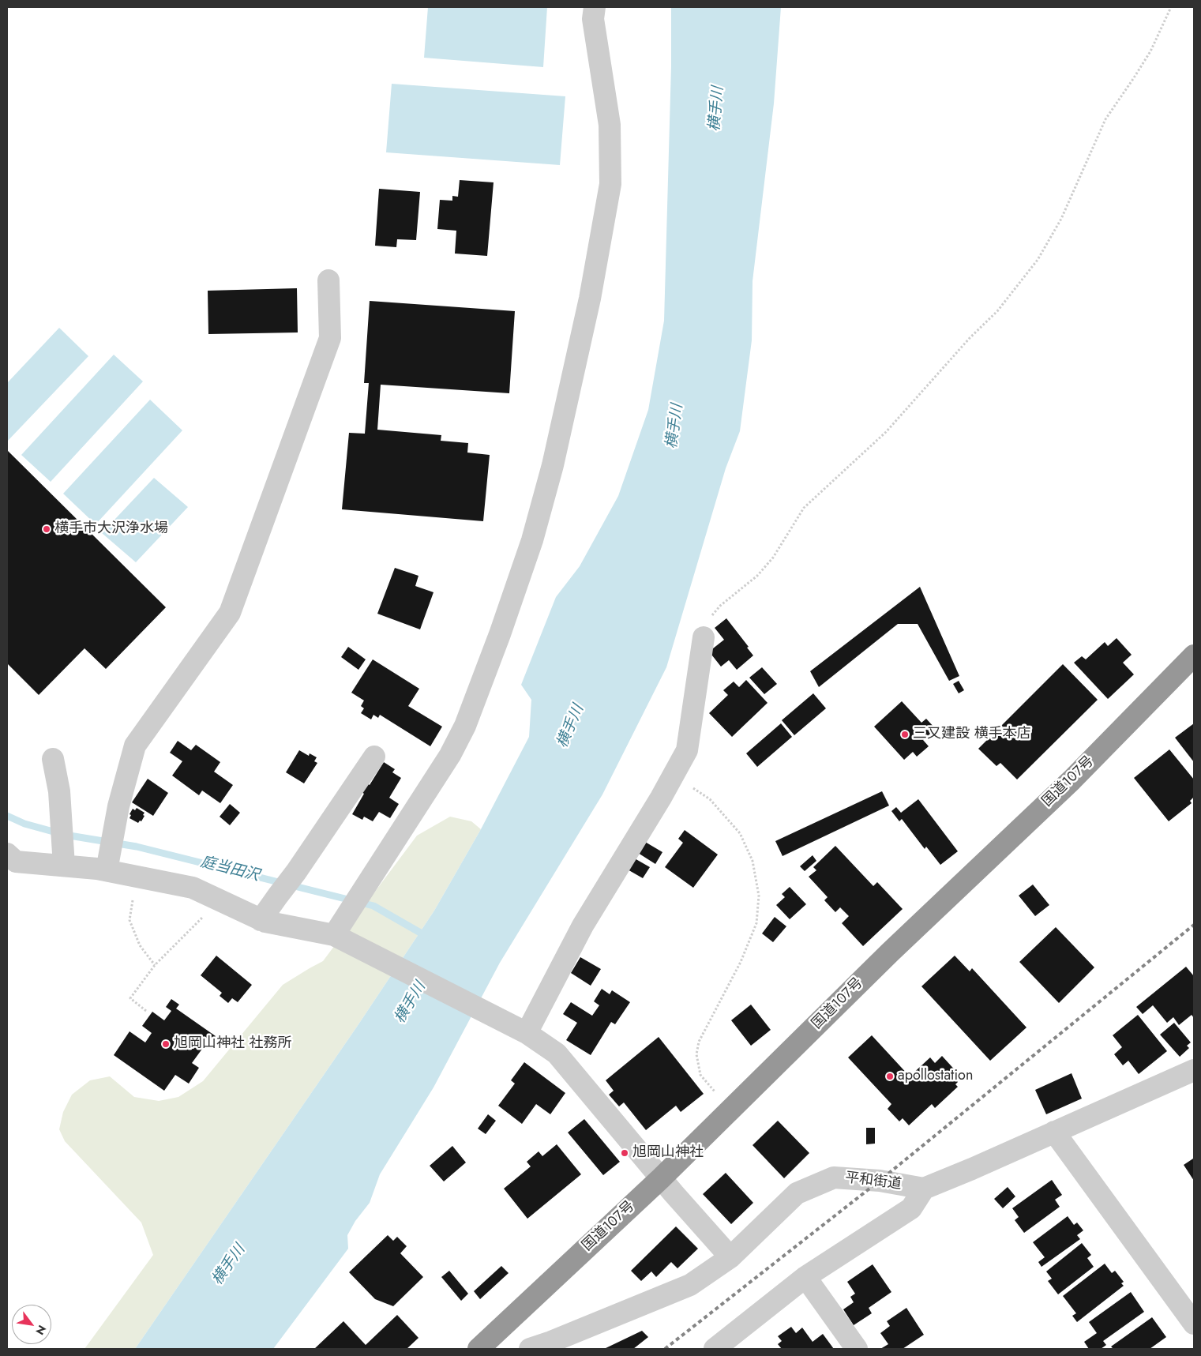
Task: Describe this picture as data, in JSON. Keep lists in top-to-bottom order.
{
  "streets": {
    "highway": ["国道107号"],
    "street": ["平和街道"]
  },
  "water": ["横手川", "庭当田沢"],
  "places": [
    "横手市大沢浄水場",
    "三又建設 横手本店",
    "旭岡山神社 社務所",
    "apollostation",
    "旭岡山神社"
  ],
  "north": "bottom right"
}
